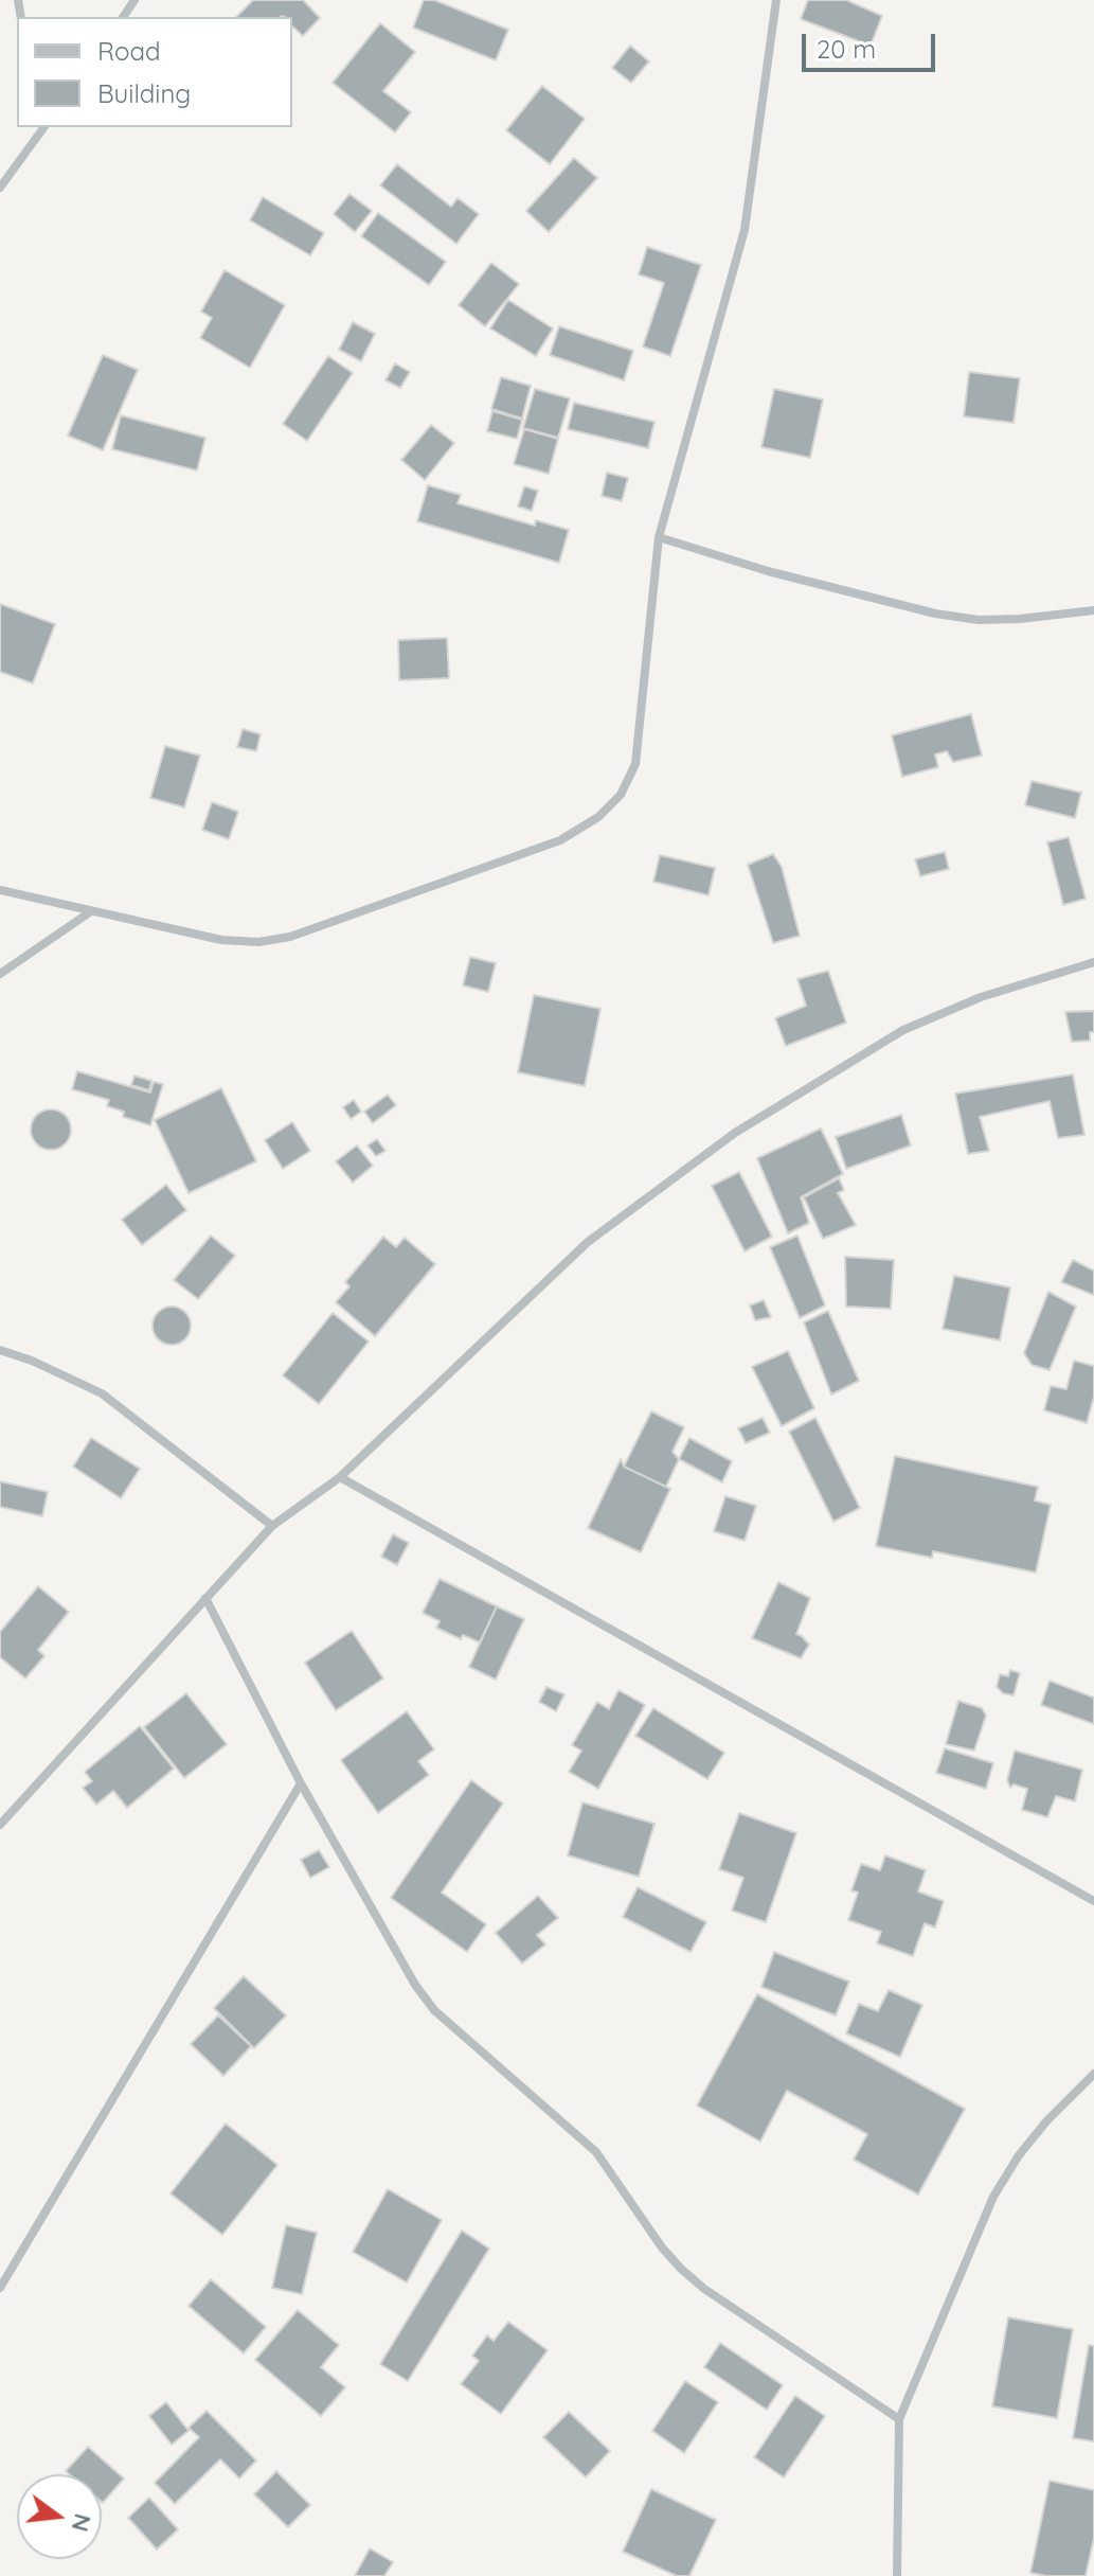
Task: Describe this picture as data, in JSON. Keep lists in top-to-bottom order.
{
  "legend": ["Road", "Building"],
  "scale_bar": "20 m",
  "north": "right"
}
